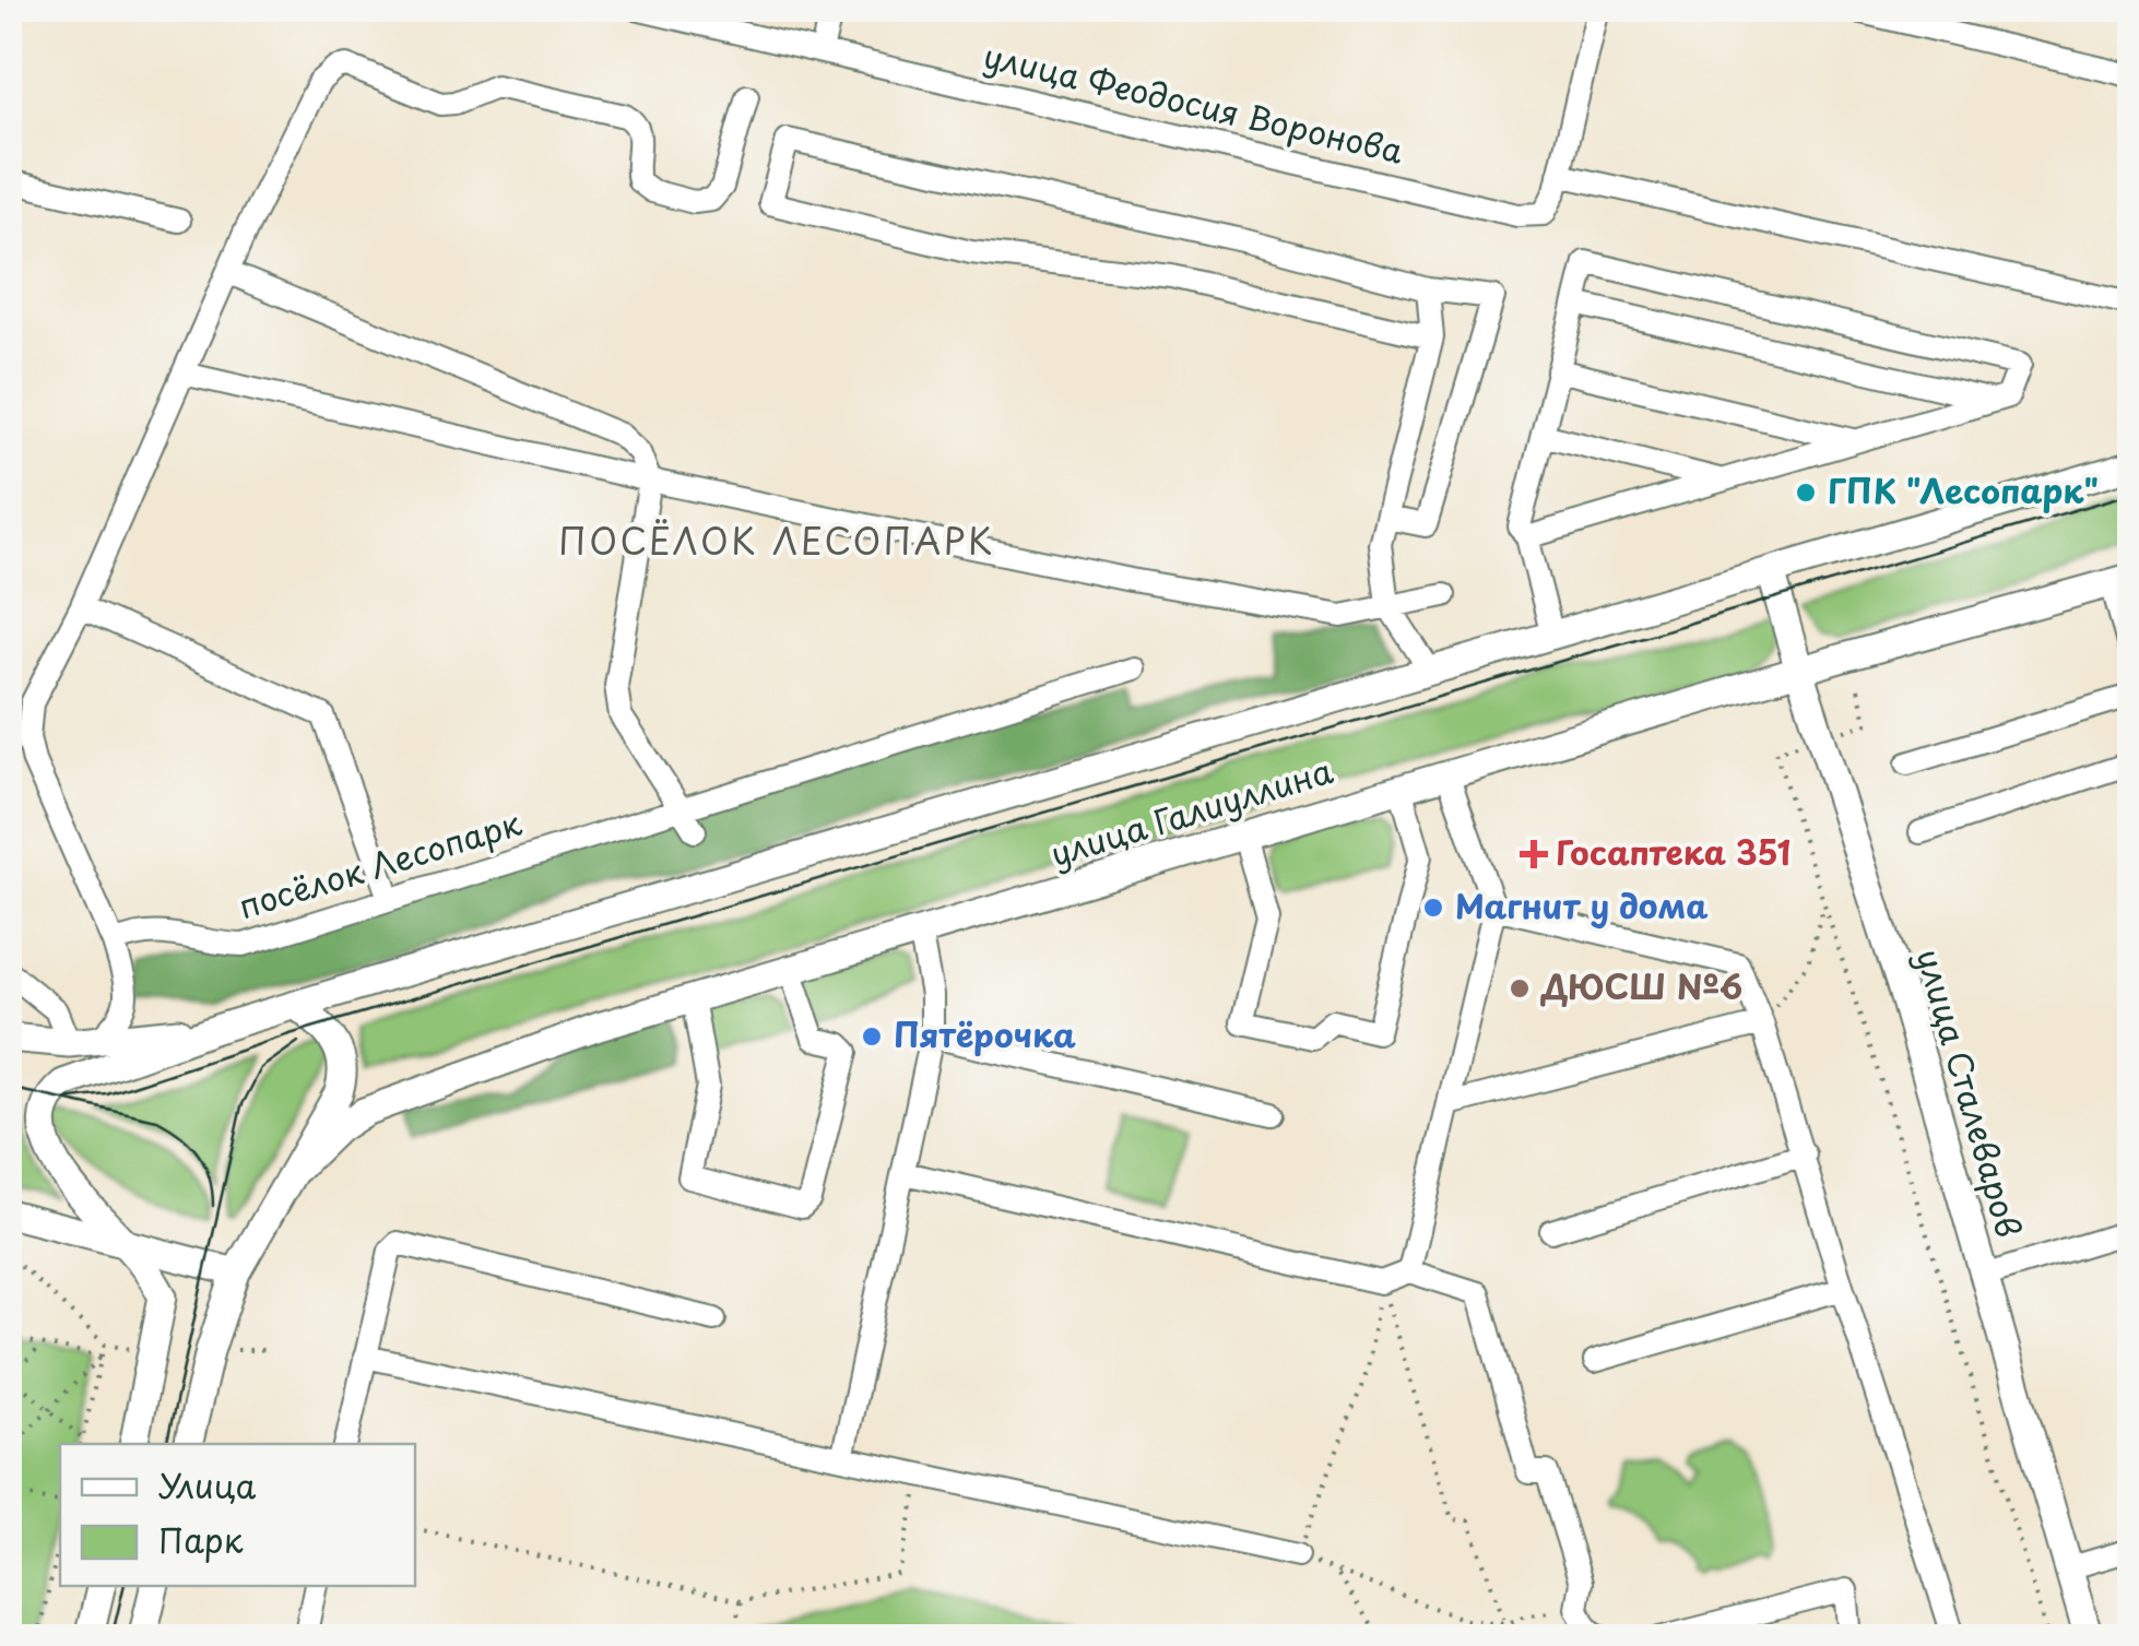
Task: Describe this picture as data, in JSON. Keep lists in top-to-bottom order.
{
  "streets": {
    "main road": ["улица Галиуллина", "улица Сталеваров"],
    "street": ["улица Феодосия Воронова", "посёлок Лесопарк"]
  },
  "crossings": [
    ["улица Галиуллина", "улица Сталеваров"]
  ],
  "districts": ["ПОСЁЛОК ЛЕСОПАРК"],
  "places": {
    "other": [
      "ГПК \"Лесопарк\"",
      "Магнит у дома",
      "ДЮСШ №6",
      "Пятёрочка"
    ],
    "health": ["Госаптека 351"]
  },
  "legend": ["Улица", "Парк"]
}
